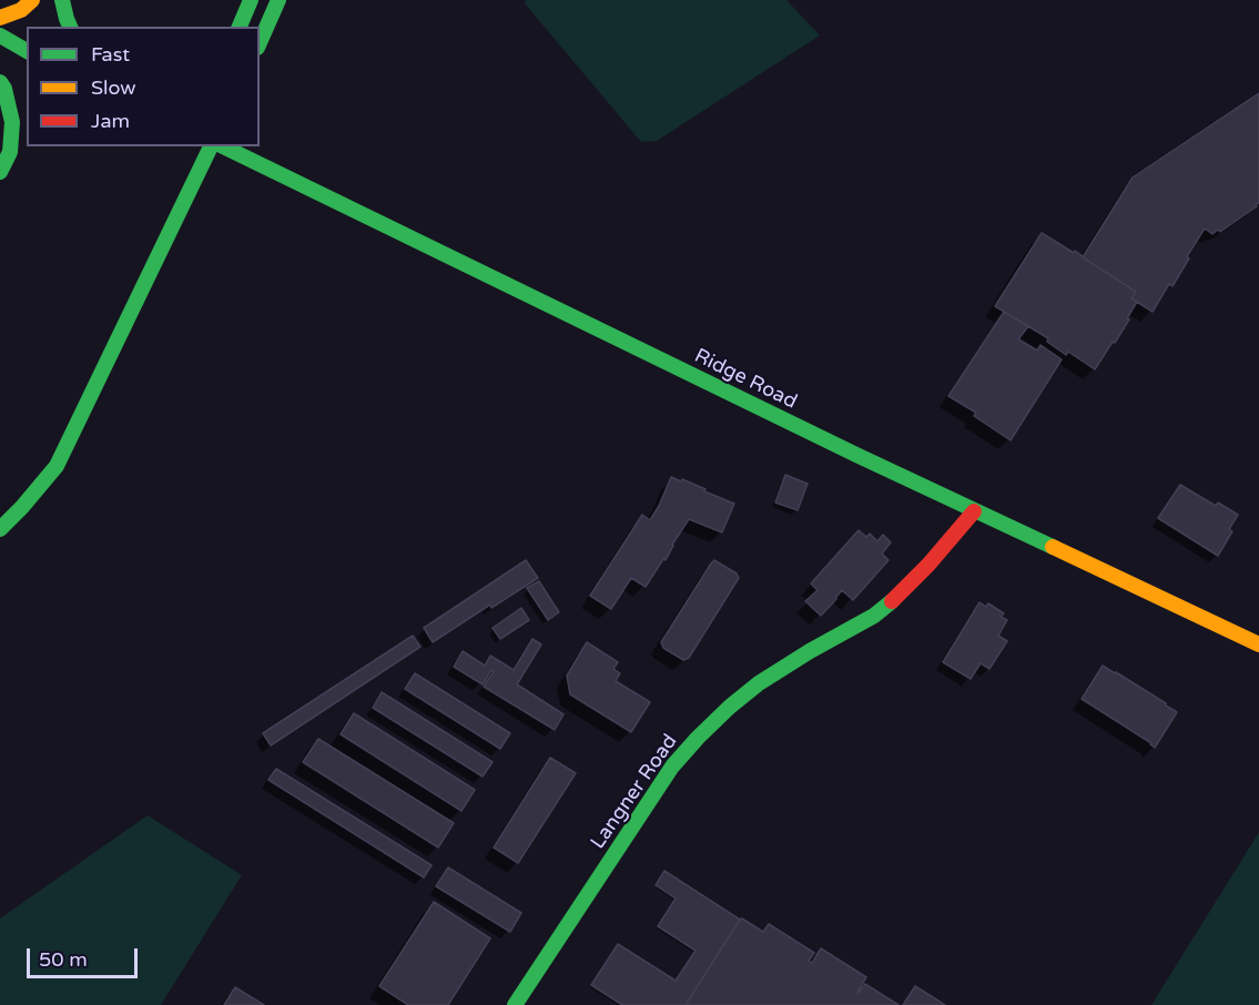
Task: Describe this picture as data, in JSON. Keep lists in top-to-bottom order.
{
  "streets": {
    "main road": ["Ridge Road", "Langner Road"]
  },
  "crossings": [
    ["Ridge Road", "Langner Road"]
  ],
  "legend": ["Fast", "Slow", "Jam"],
  "scale_bar": "50 m"
}
